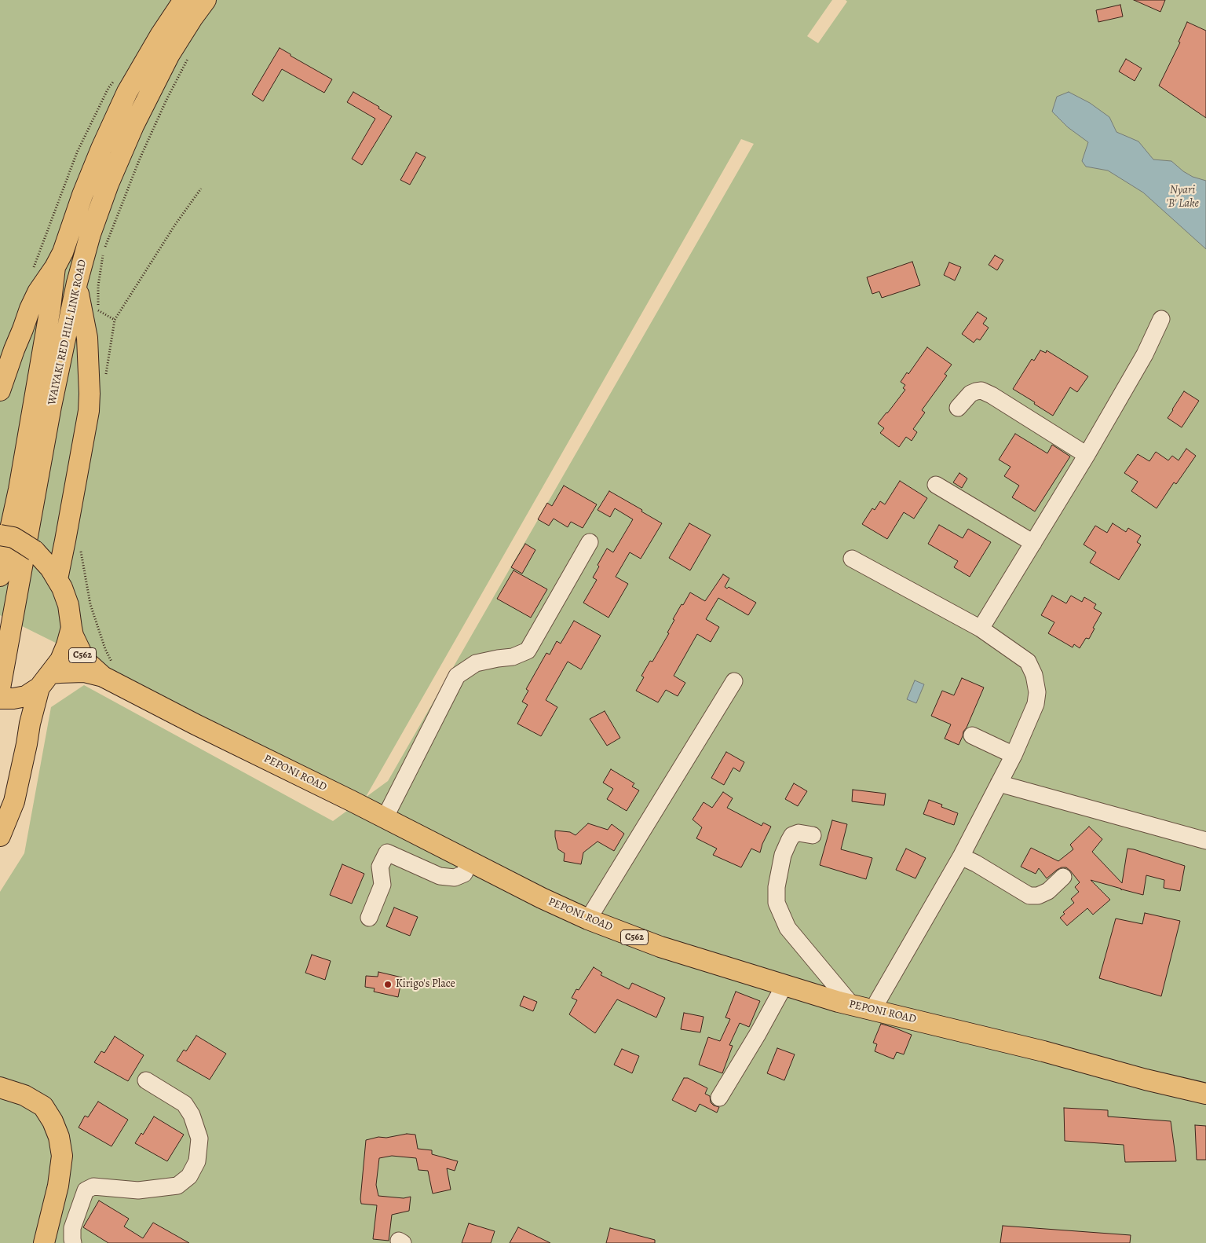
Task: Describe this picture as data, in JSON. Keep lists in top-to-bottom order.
{
  "streets": {
    "main road": ["WAIYAKI RED HILL LINK ROAD", "C562", "PEPONI ROAD"]
  },
  "water": ["Nyari 'B' Lake"],
  "places": ["Kirigo's Place"]
}
